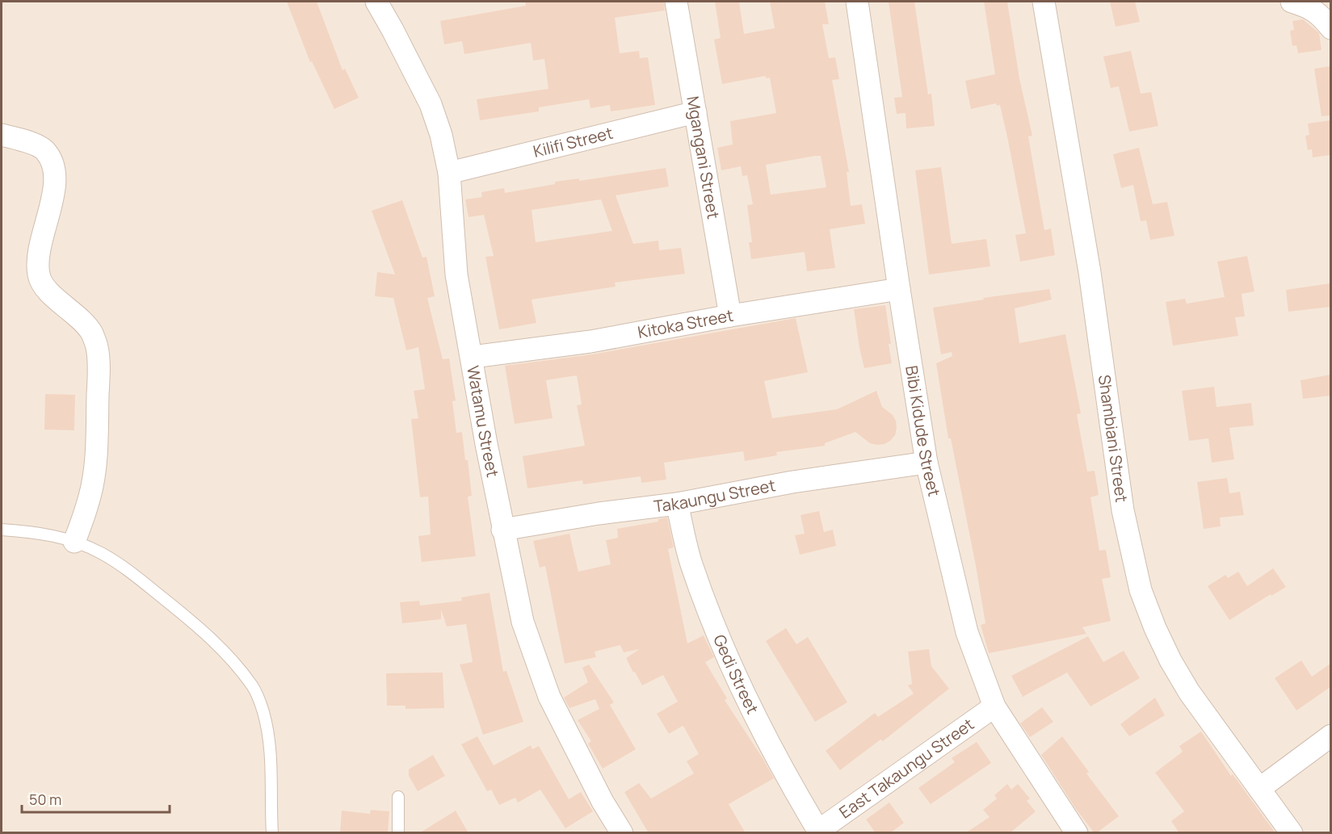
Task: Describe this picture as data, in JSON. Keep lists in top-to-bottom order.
{
  "streets": {
    "street": [
      "Kilifi Street",
      "Mgangani Street",
      "Kitoka Street",
      "Watamu Street",
      "Bibi Kidude Street",
      "Shambiani Street",
      "Takaungu Street",
      "Gedi Street",
      "East Takaungu Street"
    ]
  },
  "crossings": [
    ["Kilifi Street", "Mgangani Street"],
    ["Kilifi Street", "Watamu Street"],
    ["Mgangani Street", "Kitoka Street"],
    ["Kitoka Street", "Watamu Street"],
    ["Kitoka Street", "Bibi Kidude Street"],
    ["Watamu Street", "Takaungu Street"],
    ["Bibi Kidude Street", "Takaungu Street"],
    ["Bibi Kidude Street", "East Takaungu Street"],
    ["Takaungu Street", "Gedi Street"],
    ["Gedi Street", "East Takaungu Street"]
  ],
  "scale_bar": "50 m"
}
